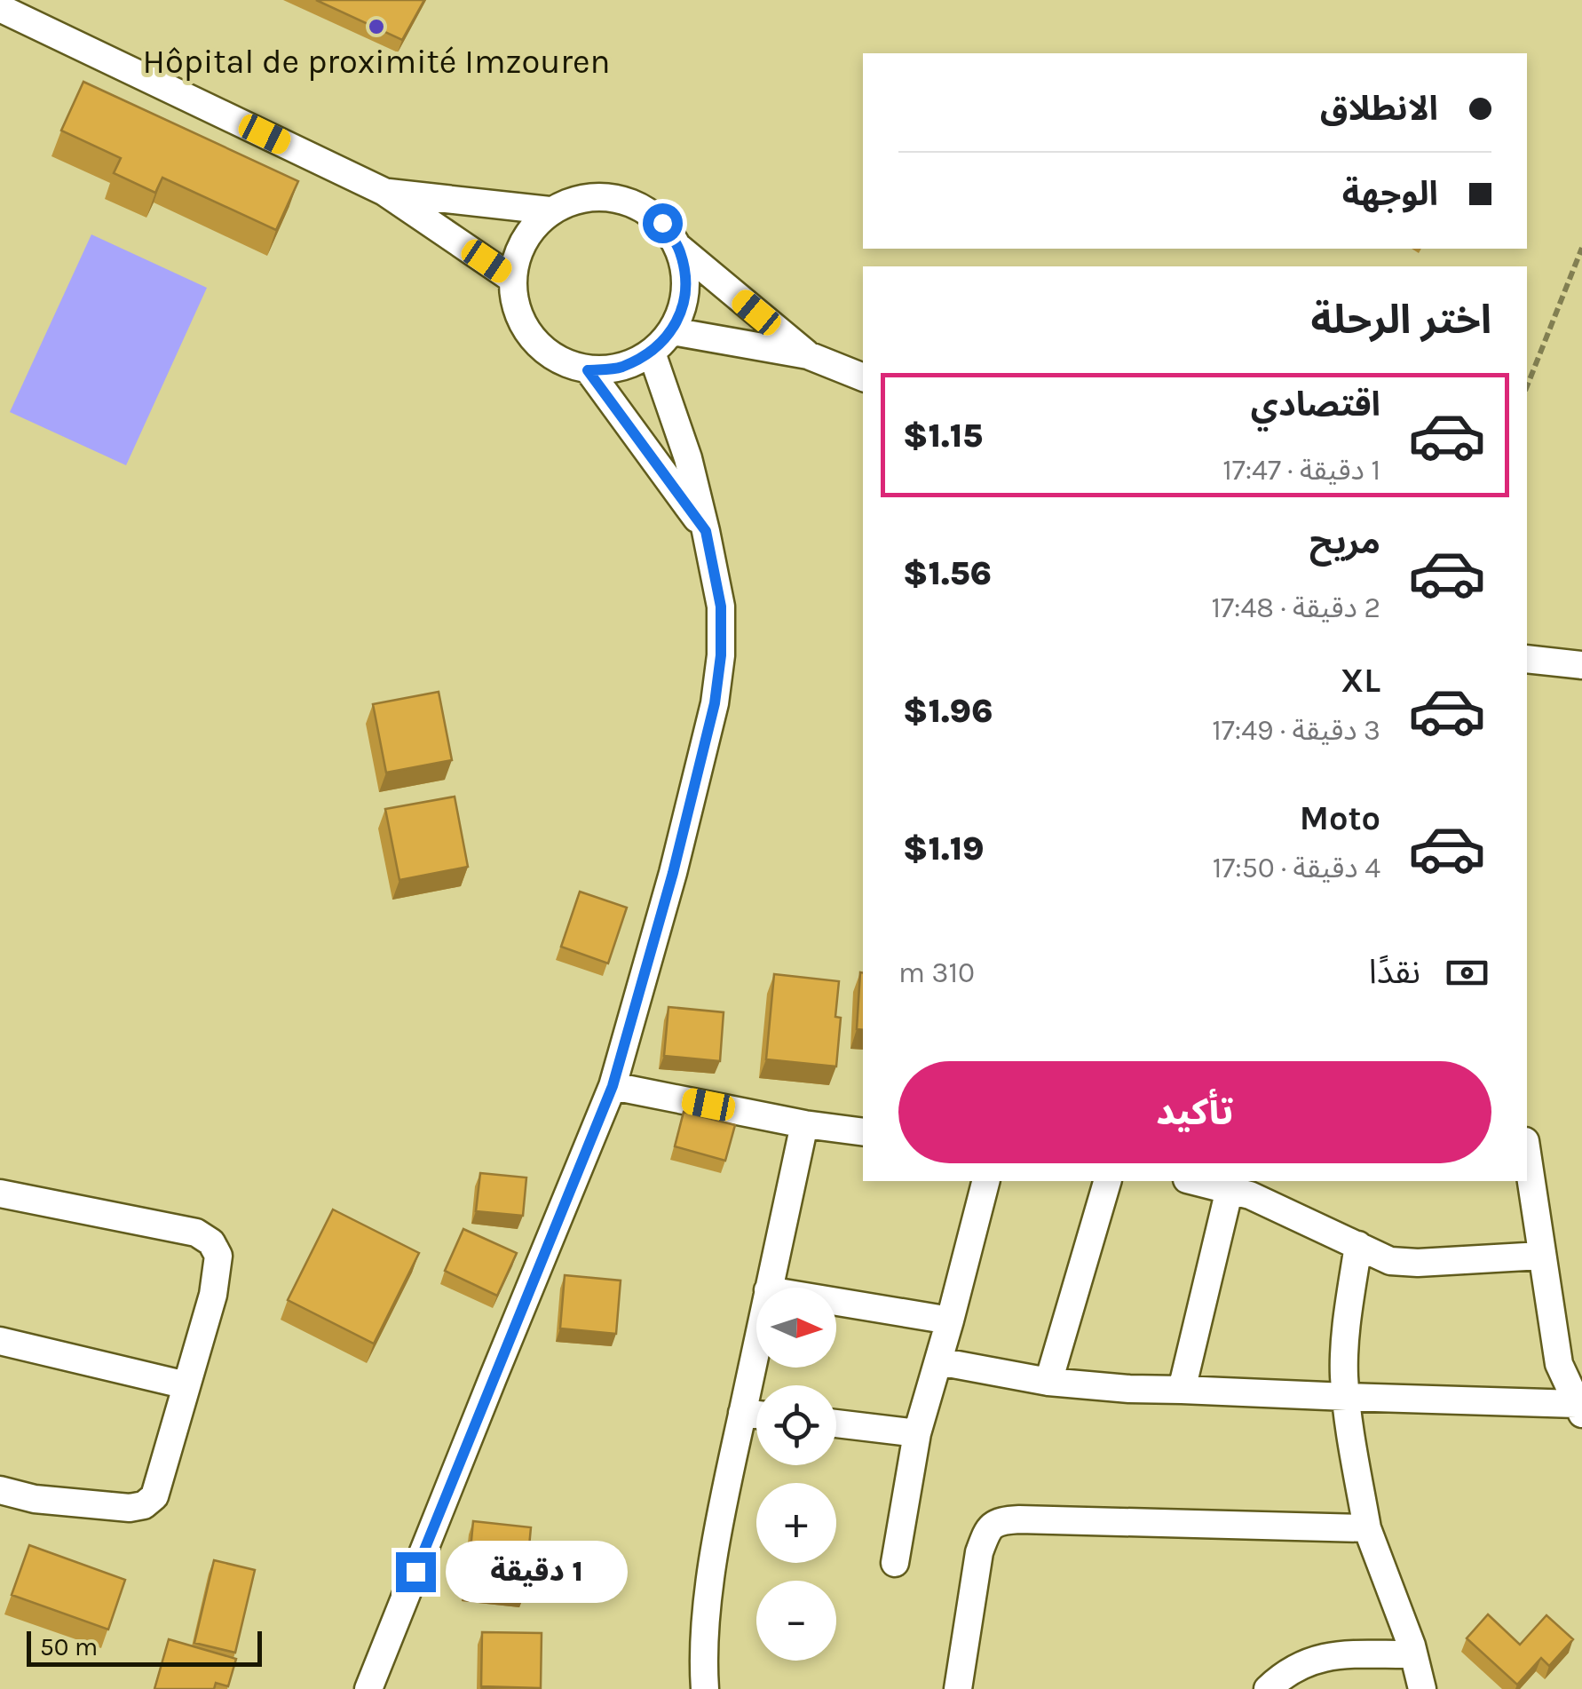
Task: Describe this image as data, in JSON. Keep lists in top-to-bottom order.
{
  "places": ["Hôpital de proximité Imzouren"],
  "scale_bar": "50 m",
  "north": "right",
  "page": {
    "banner": ["الانطلاق", "الوجهة"],
    "heading": "اختر الرحلة",
    "list": [
      {
        "name": "اقتصادي",
        "note": "1 دقيقة · 17:47",
        "value": "$1.15"
      },
      {
        "name": "مريح",
        "note": "2 دقيقة · 17:48",
        "value": "$1.56"
      },
      {
        "name": "XL",
        "note": "3 دقيقة · 17:49",
        "value": "$1.96"
      },
      {
        "name": "Moto",
        "note": "4 دقيقة · 17:50",
        "value": "$1.19"
      }
    ],
    "pay": ["نقدًا", "310 m"],
    "buttons": "تأكيد",
    "map_buttons": ["+", "−"],
    "bubble": "1 دقيقة",
    "scale": "50 m"
  }
}
